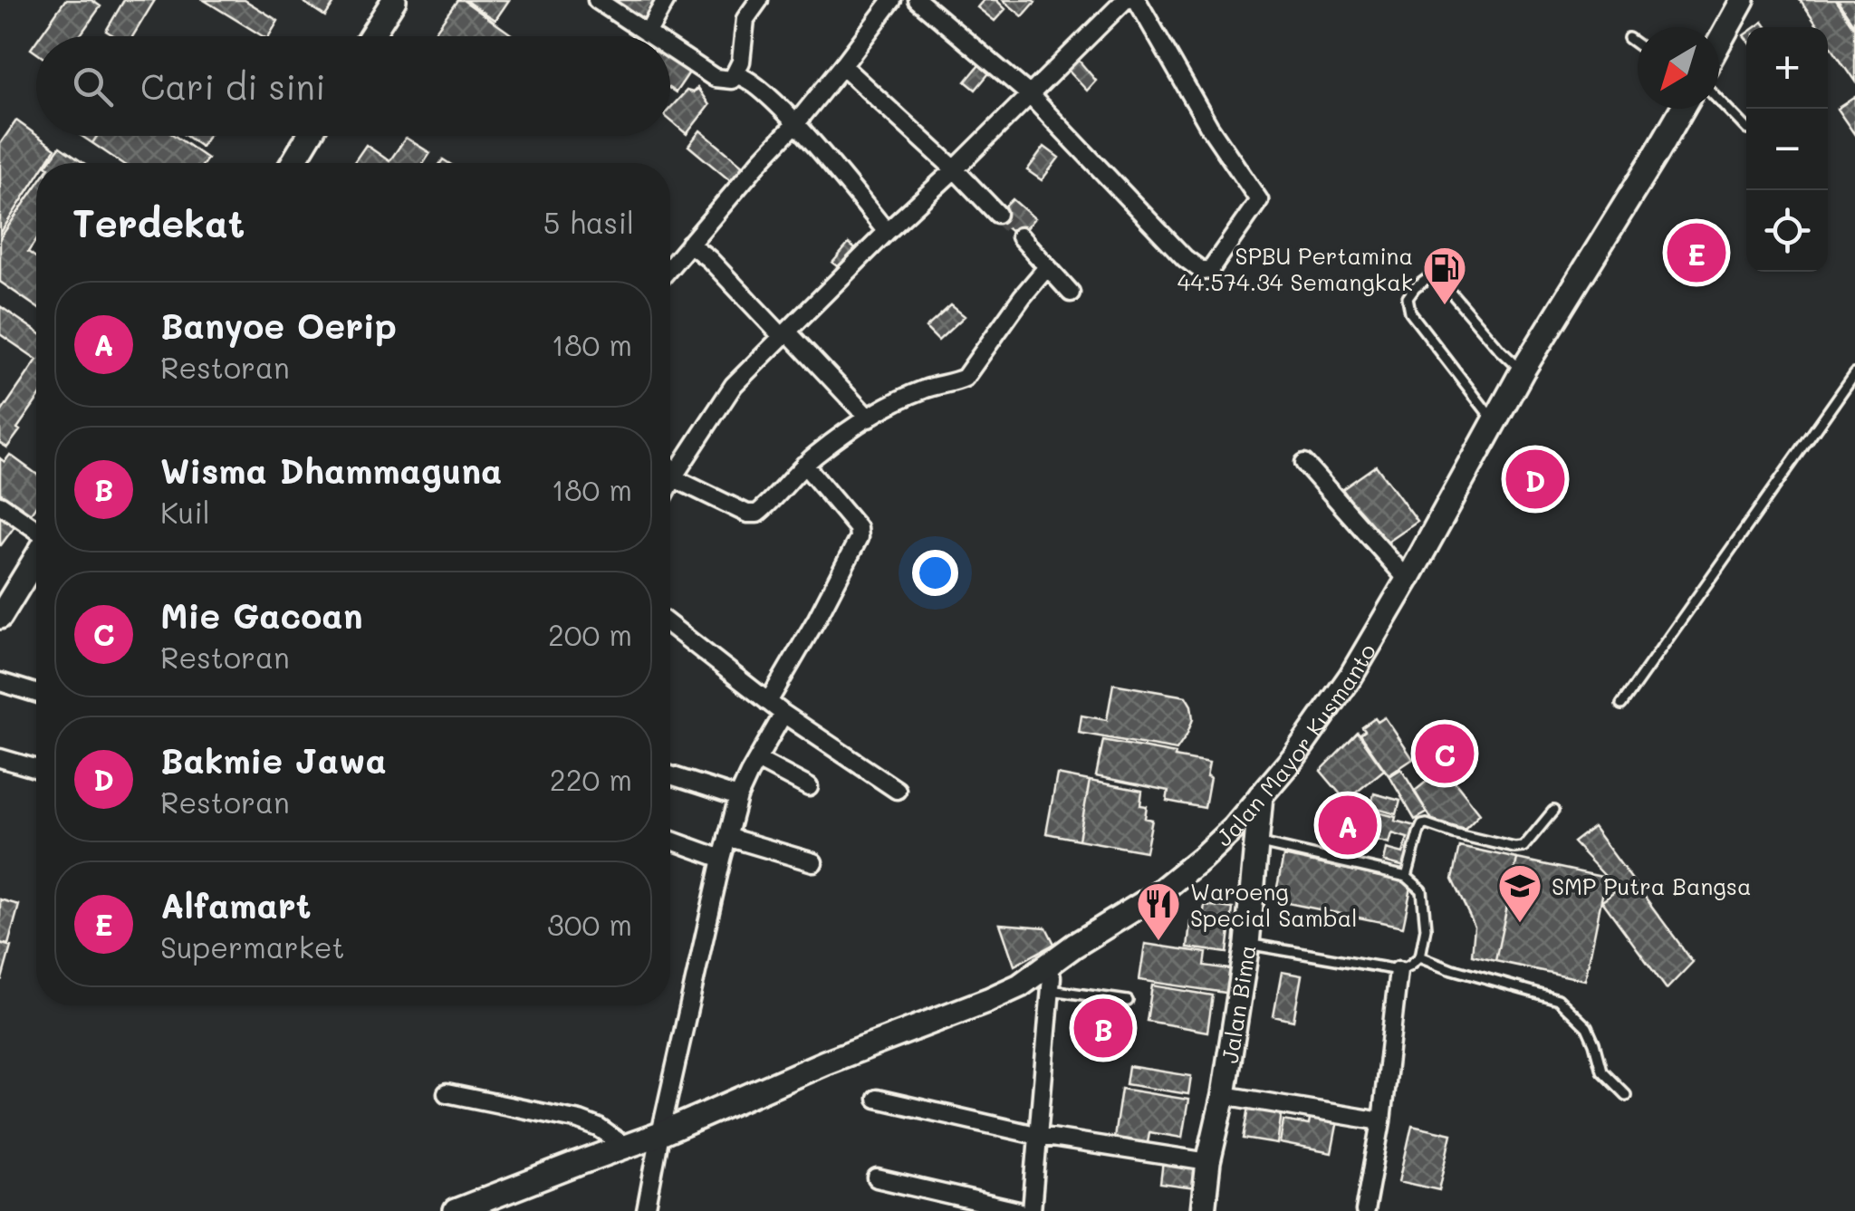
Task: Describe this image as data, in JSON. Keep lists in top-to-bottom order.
{
  "streets": {
    "main road": ["Jalan Mayor Kusmanto", "Jalan Bima"]
  },
  "crossings": [
    ["Jalan Mayor Kusmanto", "Jalan Bima"]
  ],
  "places": {
    "fuel station": ["SPBU Pertamina 44.574.34 Semangkak"],
    "school or university": ["SMP Putra Bangsa"],
    "restaurant": ["Waroeng Special Sambal"]
  },
  "north": "bottom left",
  "page": {
    "map_buttons": ["+", "−"],
    "search": "Cari di sini",
    "heading": ["Terdekat", "5 hasil"],
    "pins": [
      "E",
      "D",
      "C",
      "A",
      "B"
    ],
    "list": [
      {
        "mark": "A",
        "name": "Banyoe Oerip",
        "note": "Restoran",
        "value": "180 m"
      },
      {
        "mark": "B",
        "name": "Wisma Dhammaguna",
        "note": "Kuil",
        "value": "180 m"
      },
      {
        "mark": "C",
        "name": "Mie Gacoan",
        "note": "Restoran",
        "value": "200 m"
      },
      {
        "mark": "D",
        "name": "Bakmie Jawa",
        "note": "Restoran",
        "value": "220 m"
      },
      {
        "mark": "E",
        "name": "Alfamart",
        "note": "Supermarket",
        "value": "300 m"
      }
    ]
  }
}
